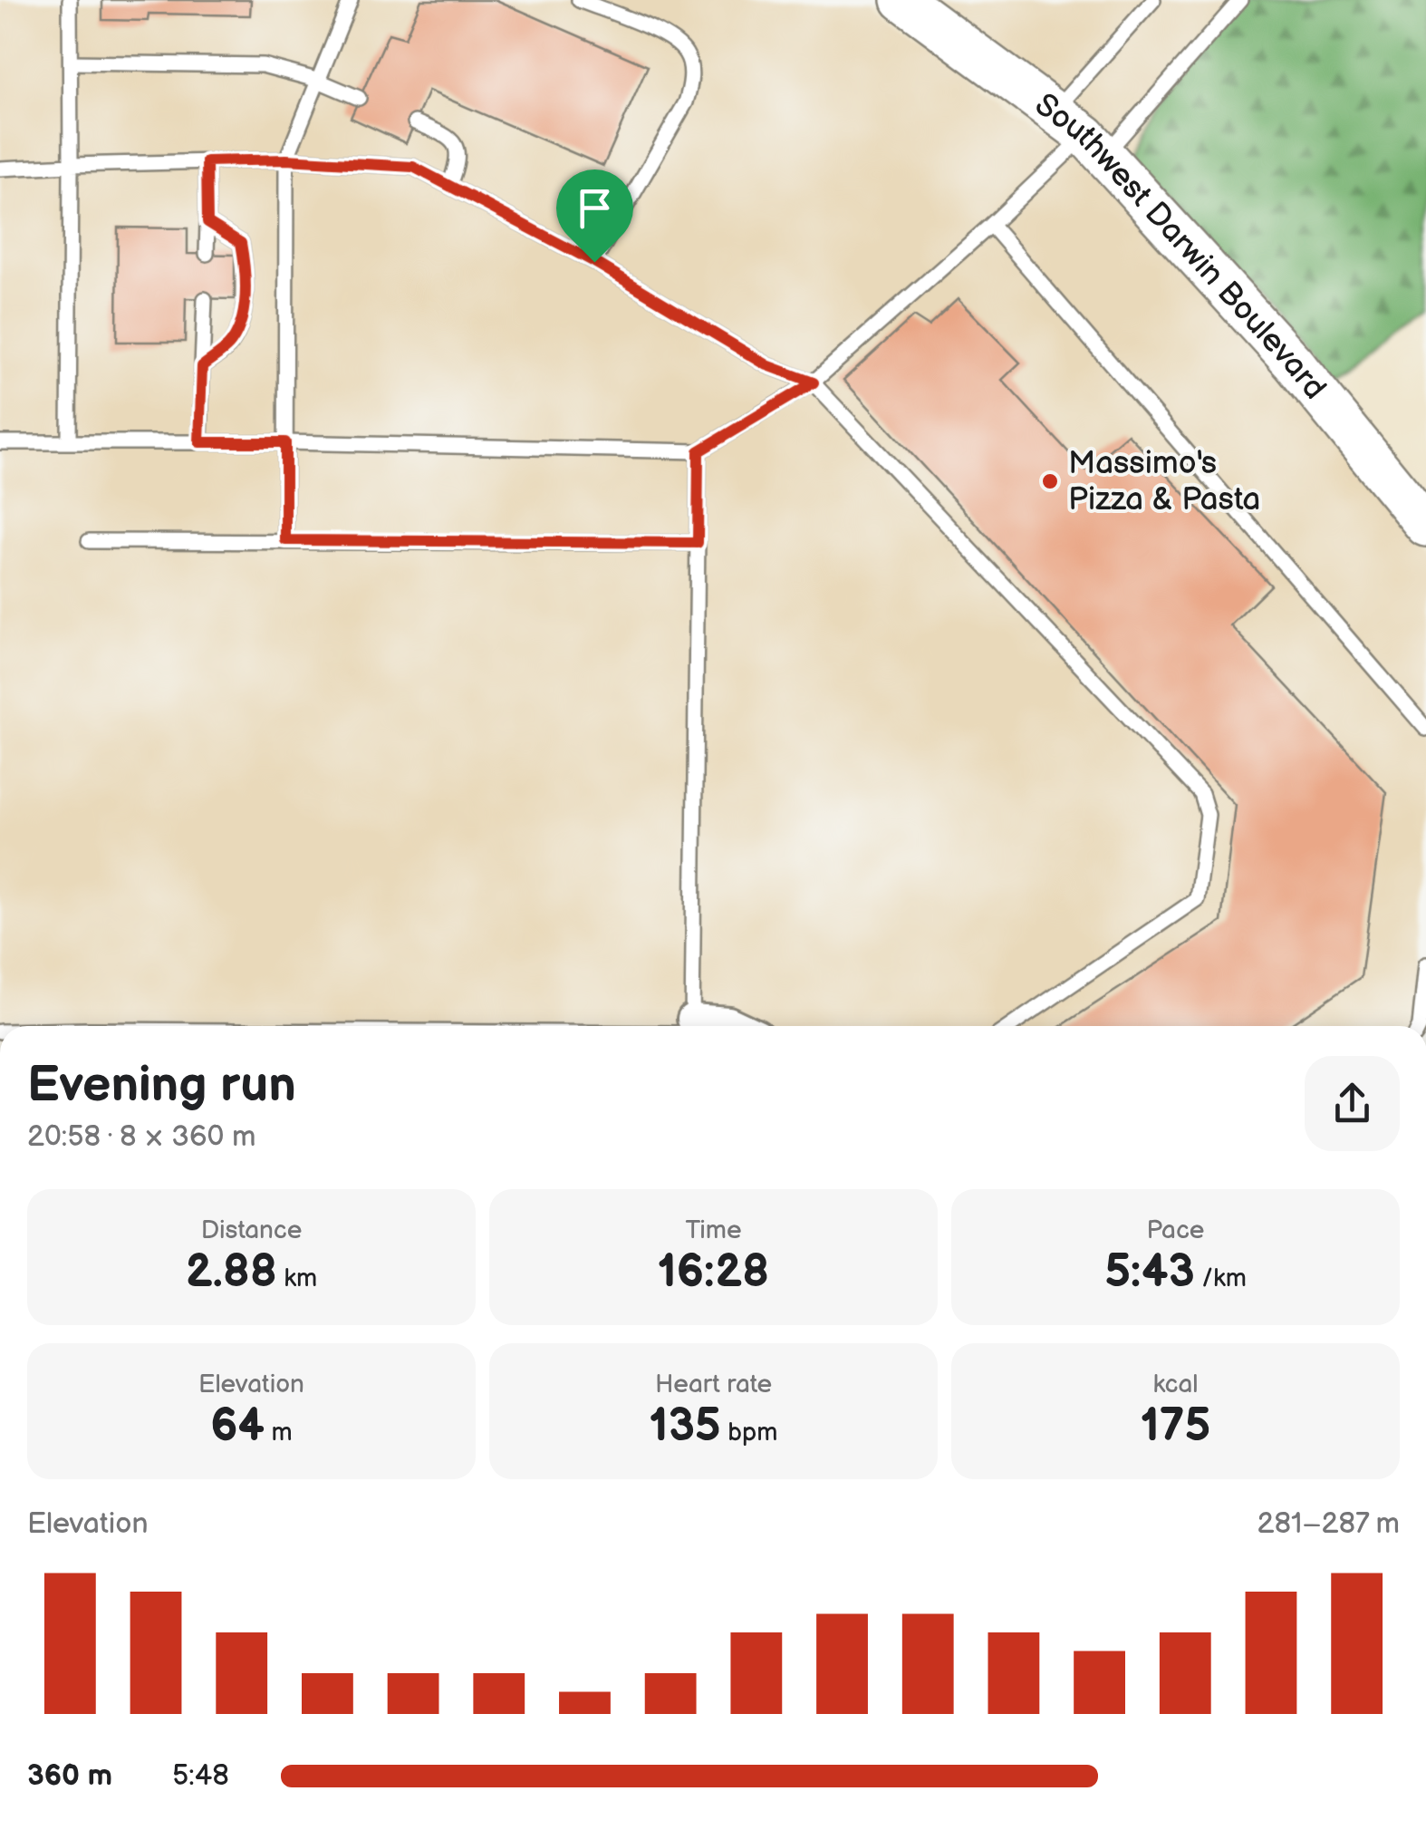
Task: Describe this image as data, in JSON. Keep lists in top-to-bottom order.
{
  "streets": {
    "street": ["Southwest Darwin Boulevard"]
  },
  "places": ["Massimo's Pizza & Pasta"],
  "page": {
    "heading": ["Evening run", "20:58 · 8 × 360 m"],
    "stats": [
      ["Distance", "2.88 km"],
      ["Time", "16:28"],
      ["Pace", "5:43 /km"],
      ["Elevation", "64 m"],
      ["Heart rate", "135 bpm"],
      ["kcal", "175"]
    ],
    "chart": ["Elevation", "281–287 m"],
    "list": [
      {
        "name": "360 m",
        "note": "5:48"
      }
    ]
  }
}
